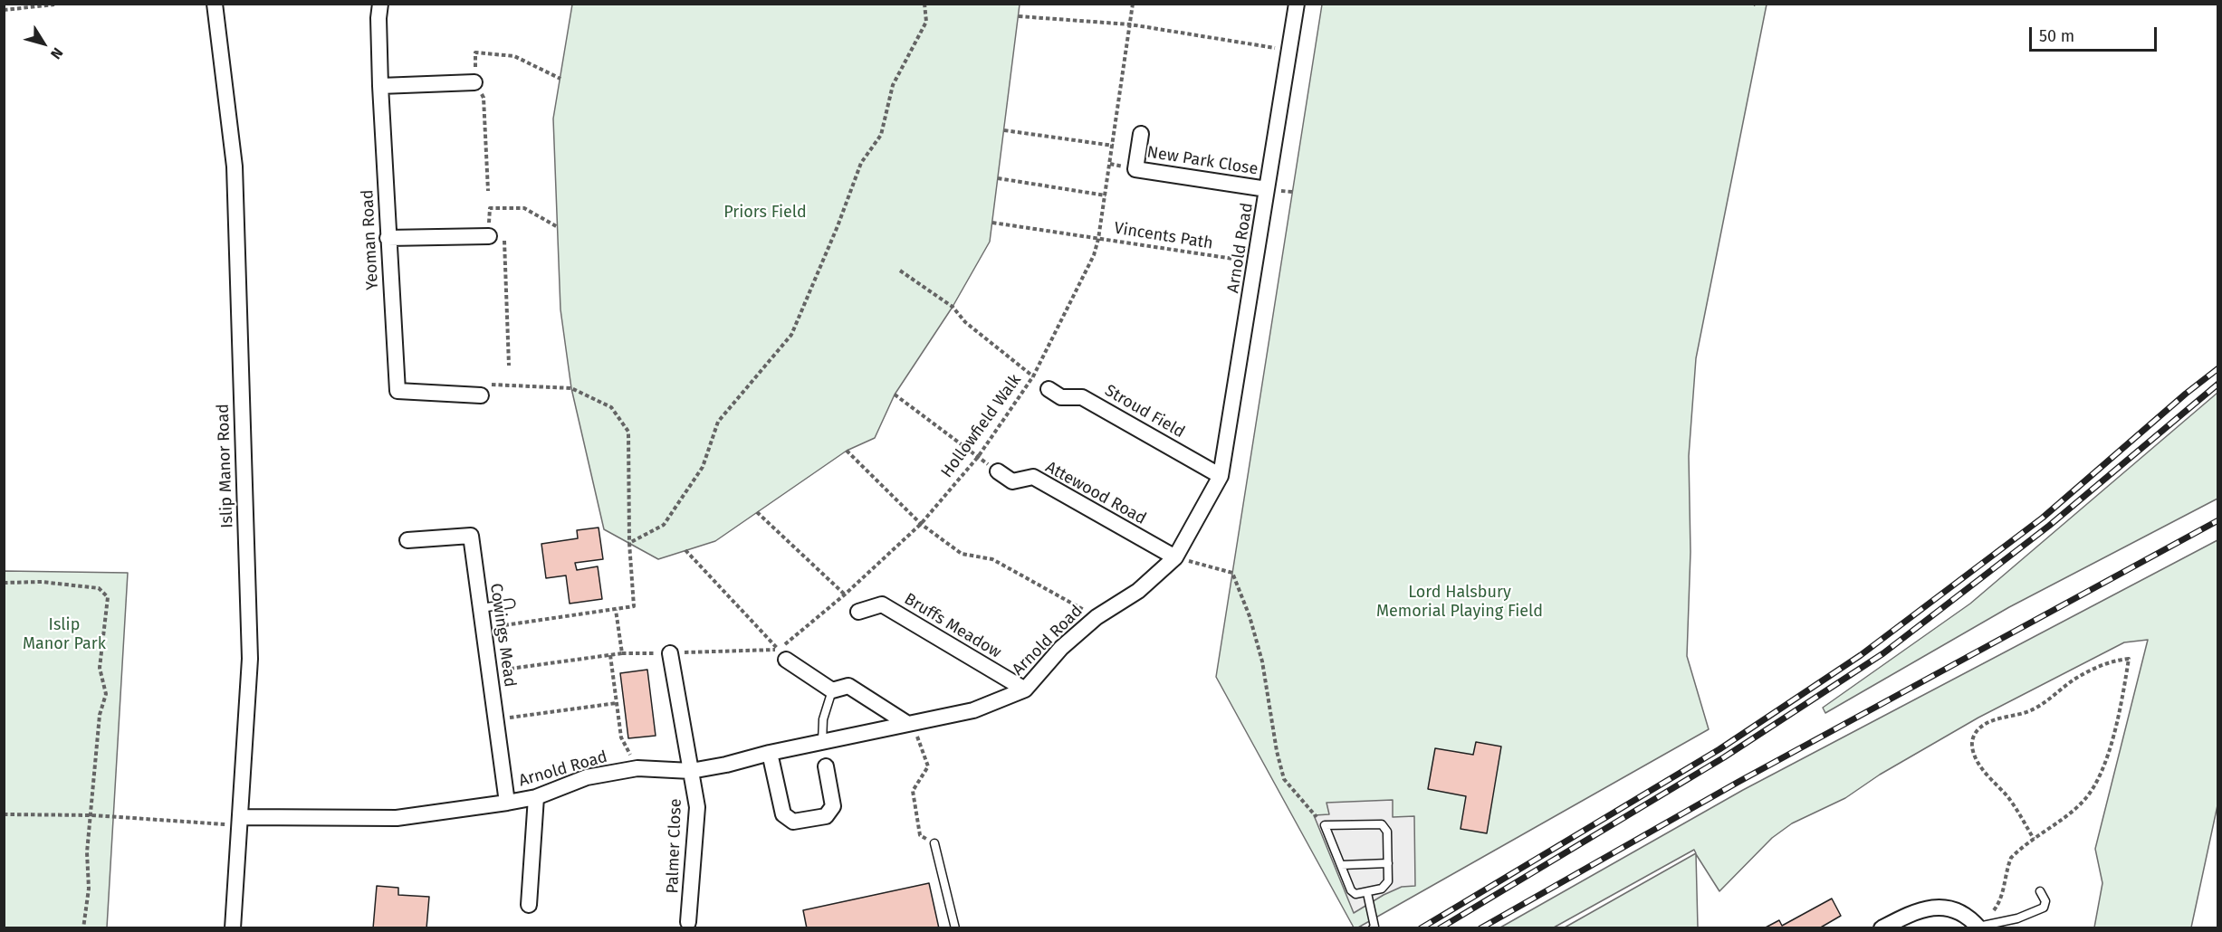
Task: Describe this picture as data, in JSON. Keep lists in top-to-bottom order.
{
  "streets": {
    "street": [
      "New Park Close",
      "Yeoman Road",
      "Arnold Road",
      "Stroud Field",
      "Islip Manor Road",
      "Attewood Road",
      "Bruffs Meadow",
      "Cowings Mead",
      "Palmer Close"
    ],
    "path": ["Vincents Path", "Hollowfield Walk"]
  },
  "crossings": [
    ["New Park Close", "Arnold Road"],
    ["Vincents Path", "Arnold Road"],
    ["Vincents Path", "Hollowfield Walk"],
    ["Arnold Road", "Stroud Field"],
    ["Arnold Road", "Islip Manor Road"],
    ["Arnold Road", "Attewood Road"],
    ["Arnold Road", "Bruffs Meadow"],
    ["Arnold Road", "Cowings Mead"],
    ["Arnold Road", "Palmer Close"]
  ],
  "parks": ["Priors Field", "Lord Halsbury Memorial Playing Field", "Islip Manor Park"],
  "scale_bar": "50 m",
  "north": "bottom right"
}
